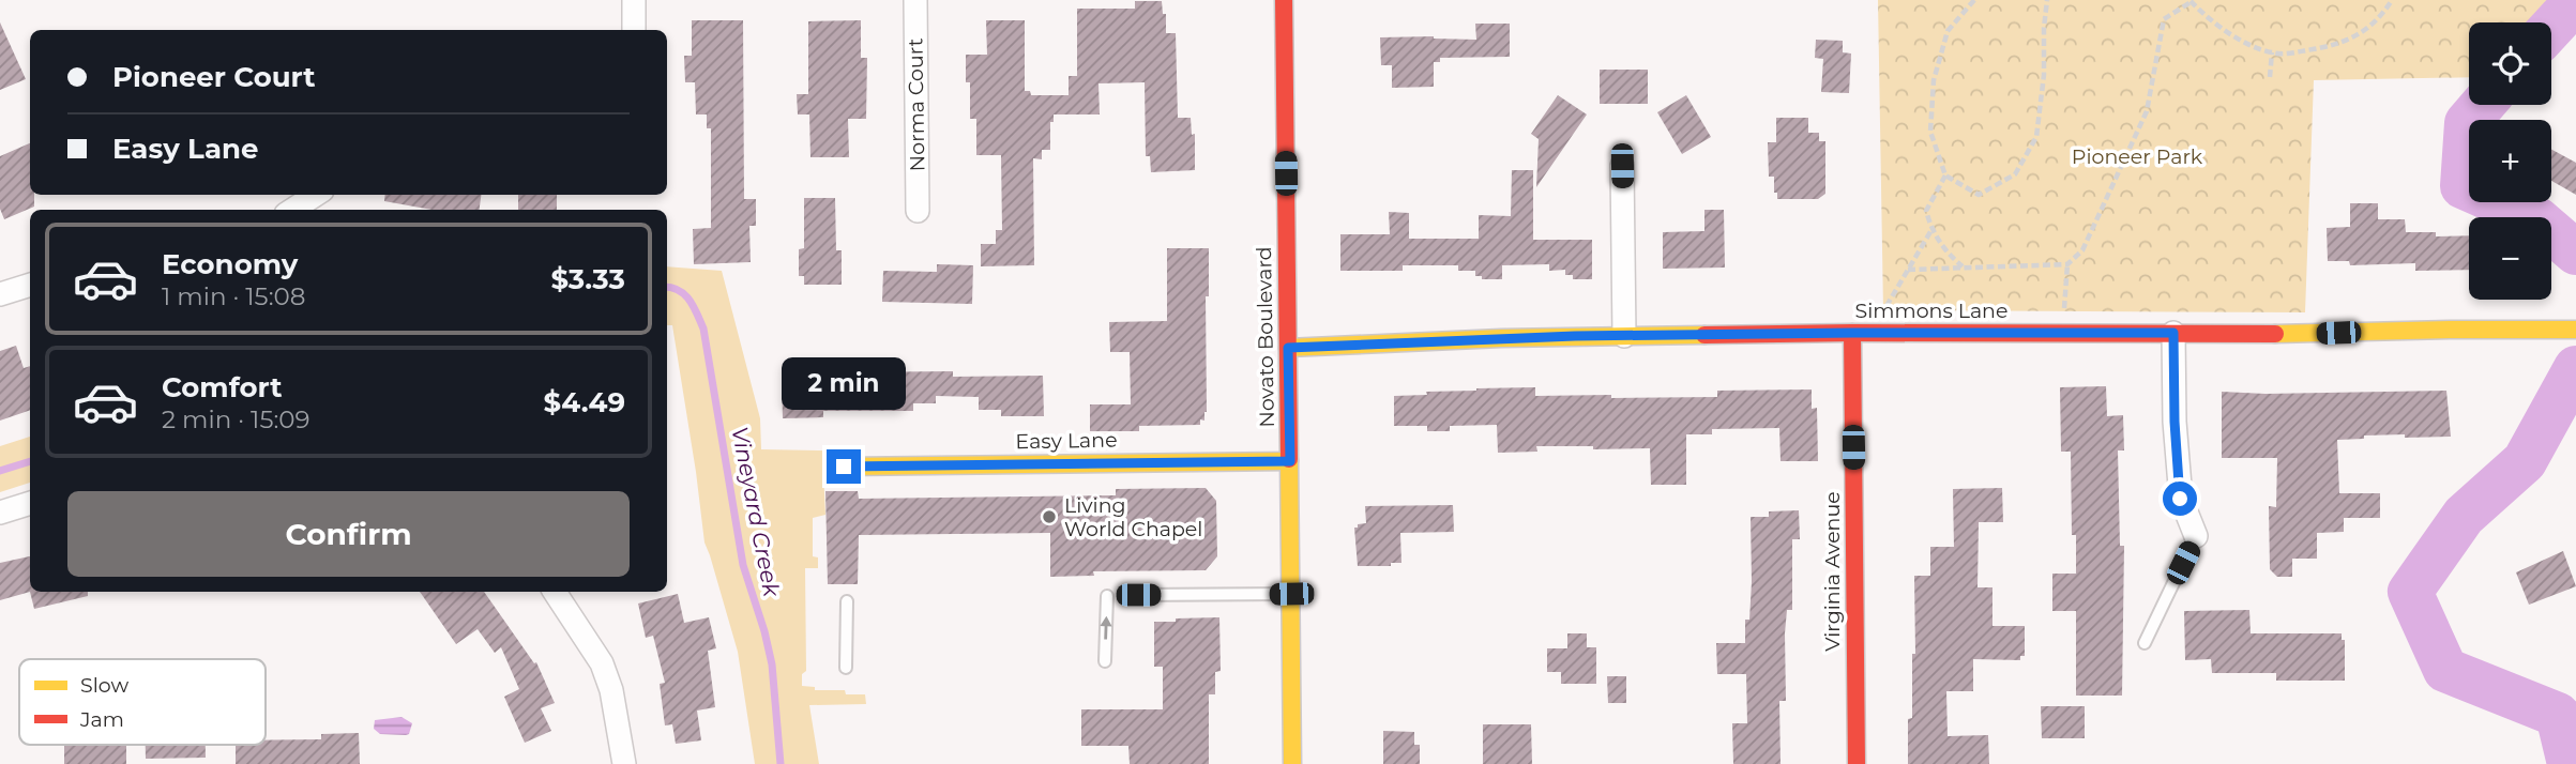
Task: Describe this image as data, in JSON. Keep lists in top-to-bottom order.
{
  "streets": {
    "street": [
      "Norma Court",
      "Simmons Lane",
      "Novato Boulevard",
      "Easy Lane",
      "Virginia Avenue"
    ]
  },
  "crossings": [
    ["Simmons Lane", "Novato Boulevard"],
    ["Simmons Lane", "Virginia Avenue"],
    ["Novato Boulevard", "Easy Lane"]
  ],
  "water": ["Vineyard Creek"],
  "parks": ["Pioneer Park"],
  "places": ["Living World Chapel"],
  "legend": ["Slow", "Jam"],
  "page": {
    "map_buttons": ["+", "−"],
    "banner": ["Pioneer Court", "Easy Lane"],
    "list": [
      {
        "name": "Economy",
        "note": "1 min · 15:08",
        "value": "$3.33"
      },
      {
        "name": "Comfort",
        "note": "2 min · 15:09",
        "value": "$4.49"
      }
    ],
    "bubble": "2 min",
    "buttons": "Confirm"
  }
}
